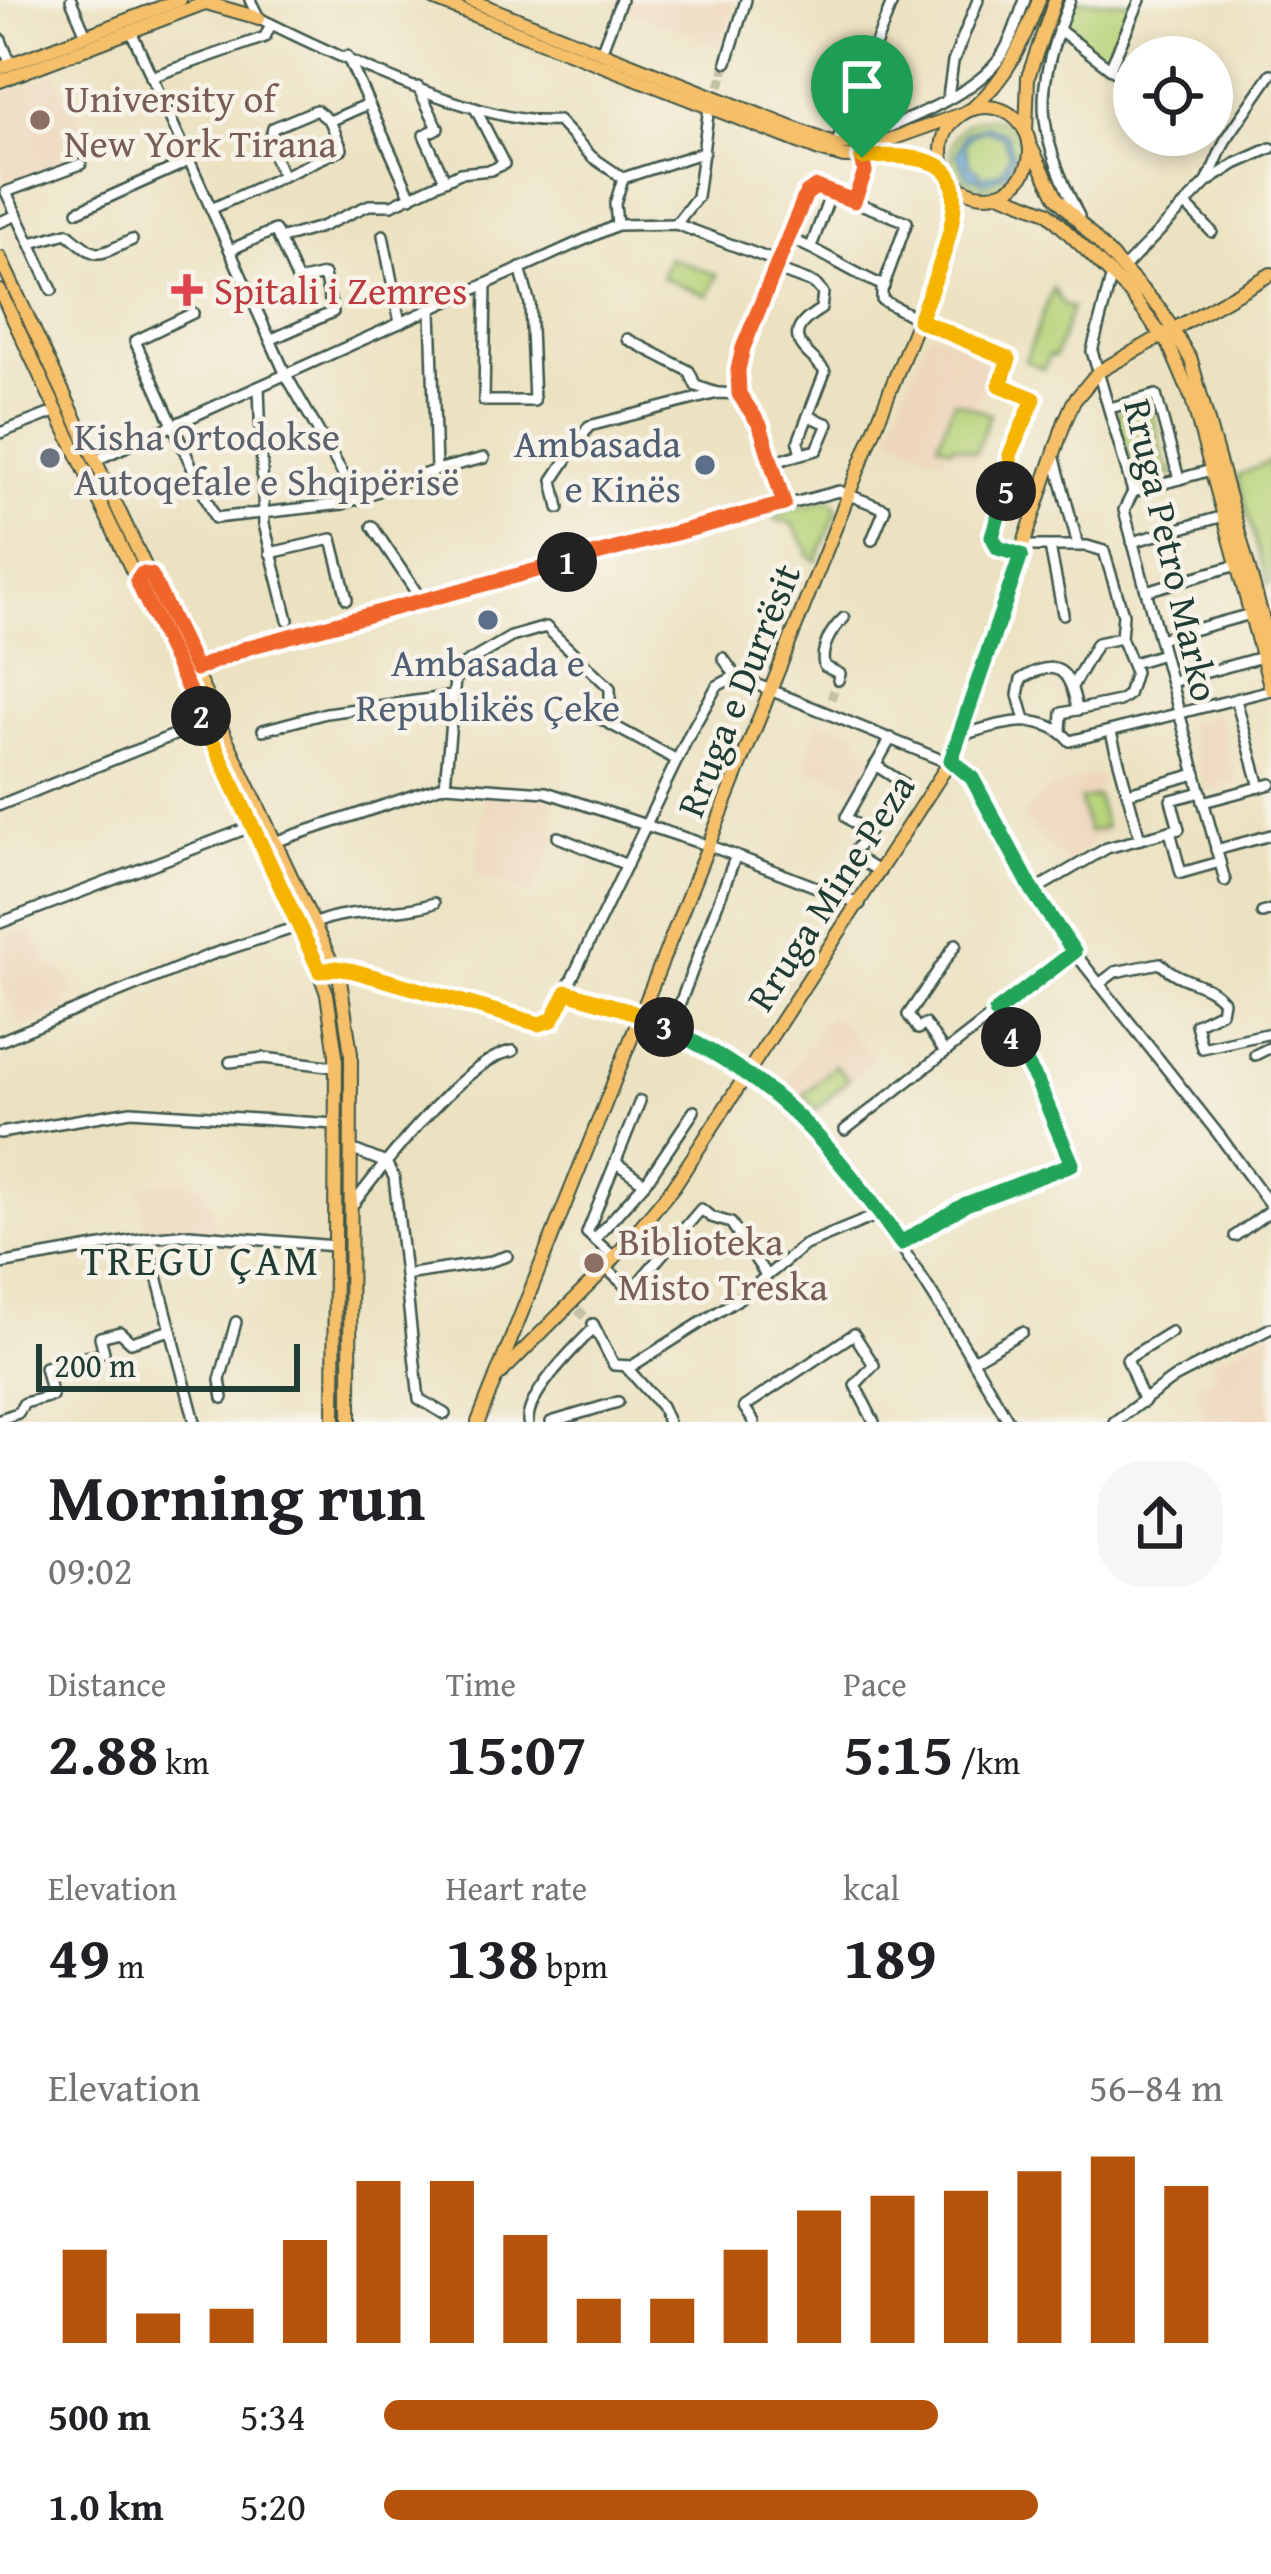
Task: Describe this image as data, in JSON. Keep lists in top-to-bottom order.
{
  "streets": {
    "main road": ["Rruga e Durrësit", "Rruga Mine Peza"],
    "street": ["Rruga Petro Marko"]
  },
  "crossings": [
    ["Rruga Petro Marko", "Rruga Mine Peza"],
    ["Rruga e Durrësit", "Rruga Mine Peza"]
  ],
  "districts": ["TREGU ÇAM"],
  "places": {
    "other": [
      "University of New York Tirana",
      "Kisha Ortodokse Autoqefale e Shqipërisë",
      "Ambasada e Kinës",
      "Ambasada e Republikës Çeke",
      "Biblioteka Misto Treska"
    ],
    "health": ["Spitali i Zemres"]
  },
  "scale_bar": "200 m",
  "page": {
    "pins": [
      "5",
      "1",
      "2",
      "3",
      "4"
    ],
    "scale": "200 m",
    "heading": ["Morning run", "09:02"],
    "stats": [
      ["Distance", "2.88 km"],
      ["Time", "15:07"],
      ["Pace", "5:15 /km"],
      ["Elevation", "49 m"],
      ["Heart rate", "138 bpm"],
      ["kcal", "189"]
    ],
    "chart": ["Elevation", "56–84 m"],
    "list": [
      {
        "name": "500 m",
        "note": "5:34"
      },
      {
        "name": "1.0 km",
        "note": "5:20"
      }
    ]
  }
}
